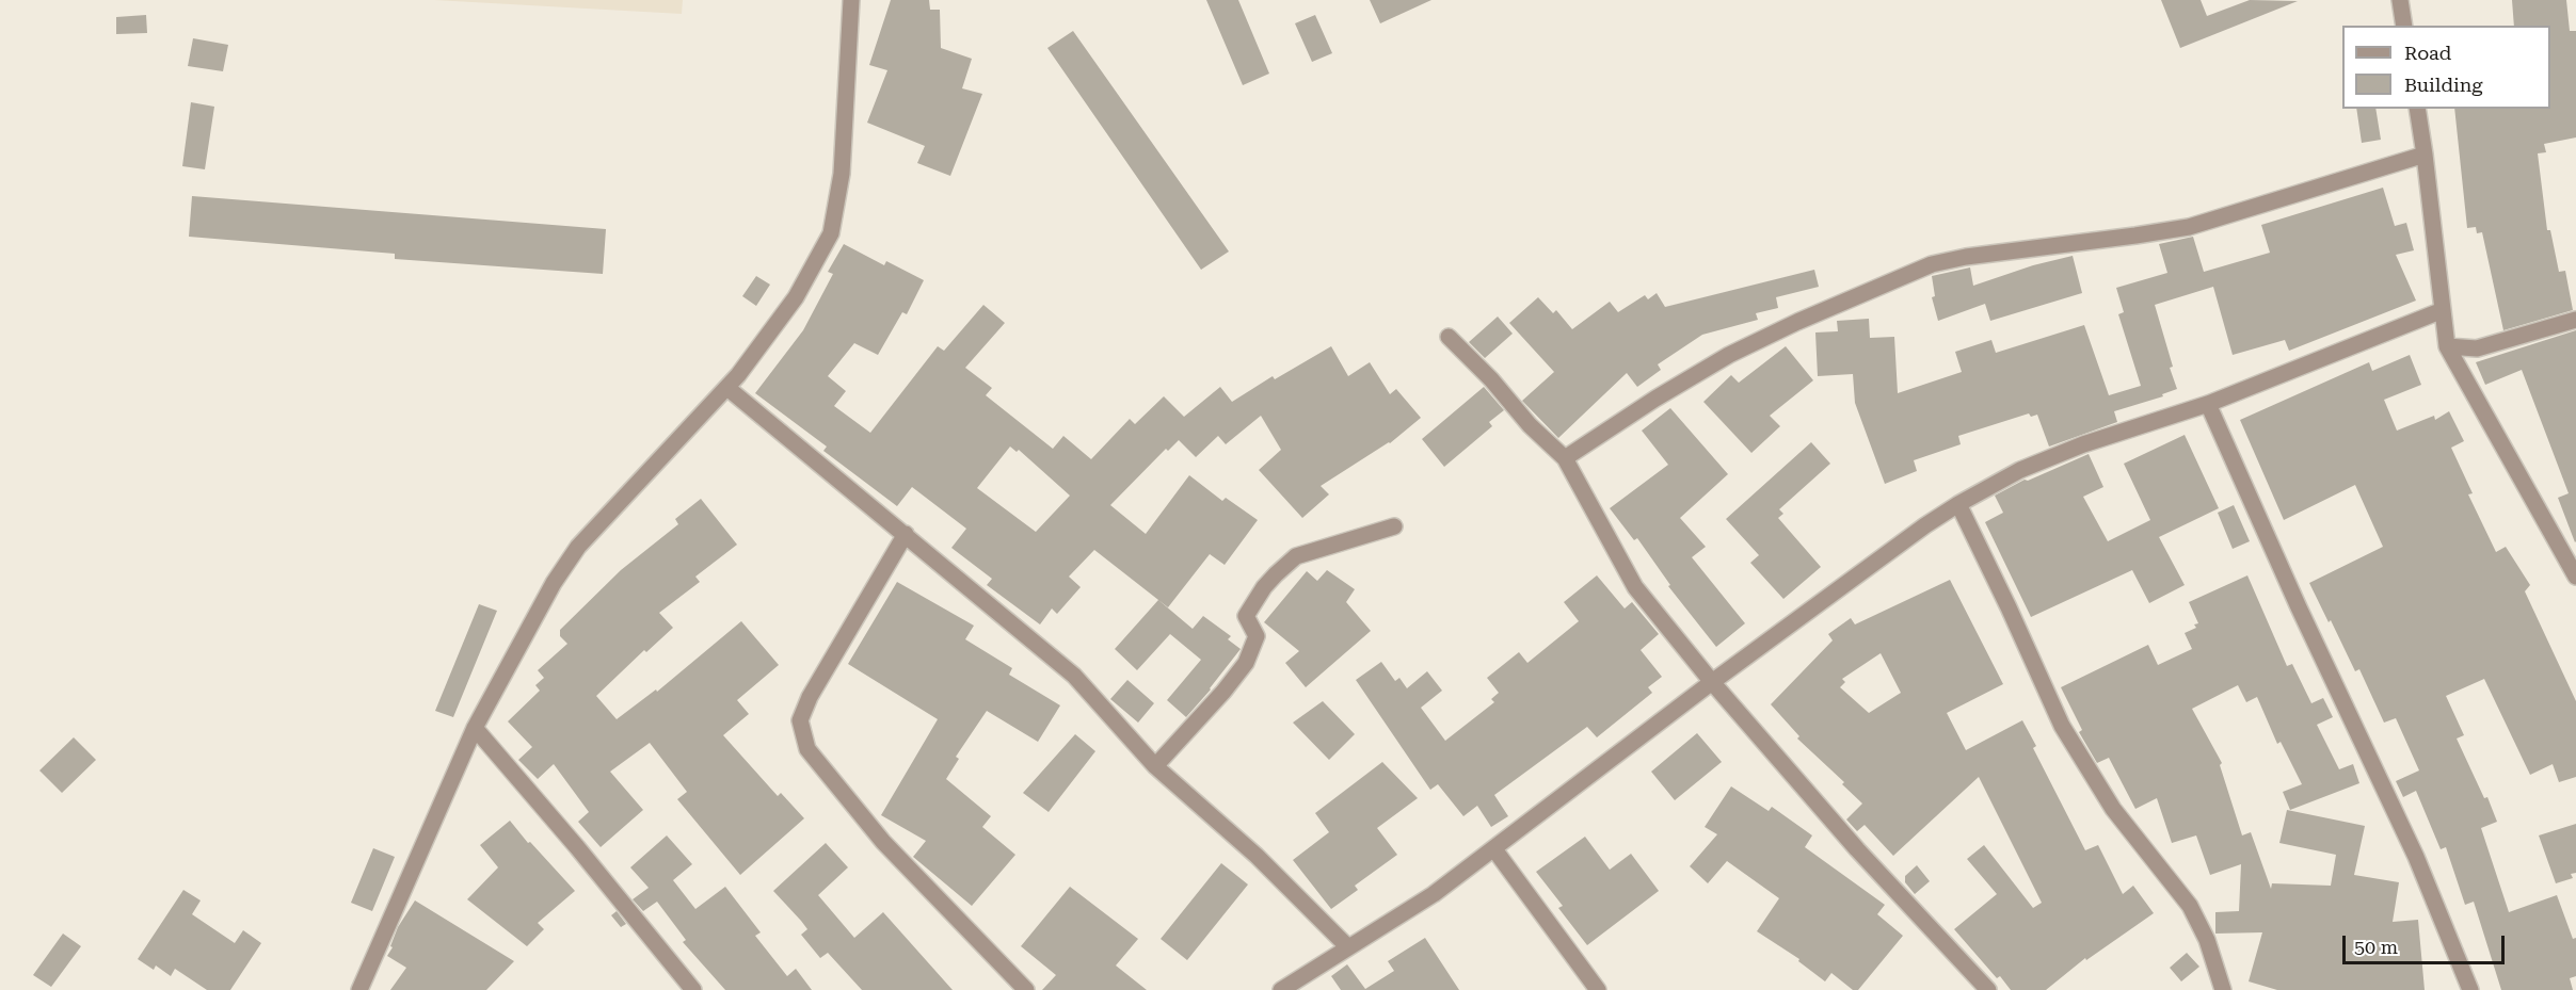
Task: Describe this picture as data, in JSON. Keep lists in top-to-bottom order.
{
  "legend": ["Road", "Building"],
  "scale_bar": "50 m"
}
